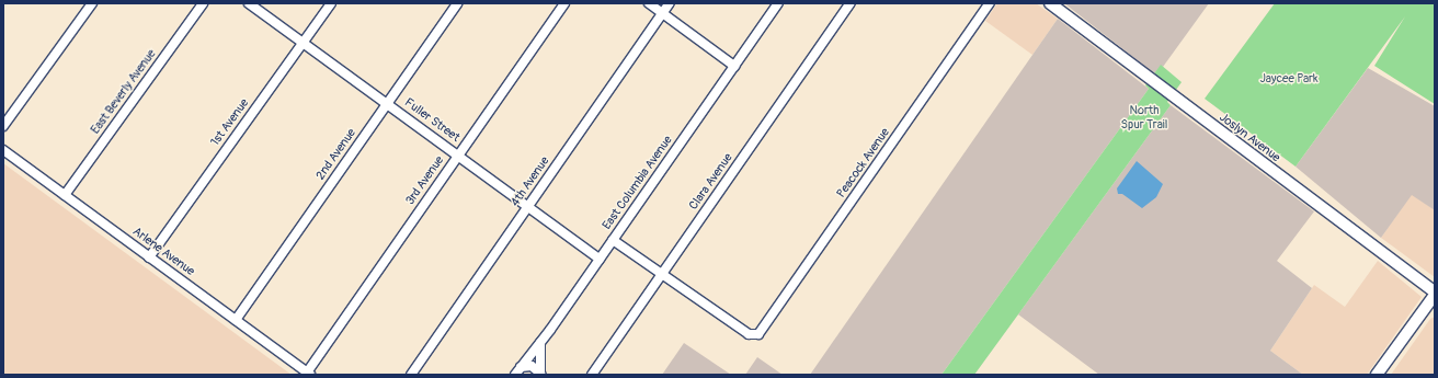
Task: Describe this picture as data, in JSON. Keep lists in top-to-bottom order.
{
  "streets": {
    "main road": ["Joslyn Avenue"],
    "street": [
      "East Beverly Avenue",
      "Fuller Street",
      "1st Avenue",
      "2nd Avenue",
      "Peacock Avenue",
      "3rd Avenue",
      "4th Avenue",
      "Clara Avenue",
      "East Columbia Avenue",
      "Arlene Avenue"
    ]
  },
  "crossings": [
    ["East Beverly Avenue", "Arlene Avenue"],
    ["Fuller Street", "1st Avenue"],
    ["Fuller Street", "2nd Avenue"],
    ["Fuller Street", "3rd Avenue"],
    ["Fuller Street", "4th Avenue"],
    ["Fuller Street", "East Columbia Avenue"],
    ["1st Avenue", "Arlene Avenue"],
    ["2nd Avenue", "Arlene Avenue"],
    ["Peacock Avenue", "Clara Avenue"],
    ["3rd Avenue", "Arlene Avenue"]
  ],
  "parks": ["Jaycee Park", "North Spur Trail"]
}
